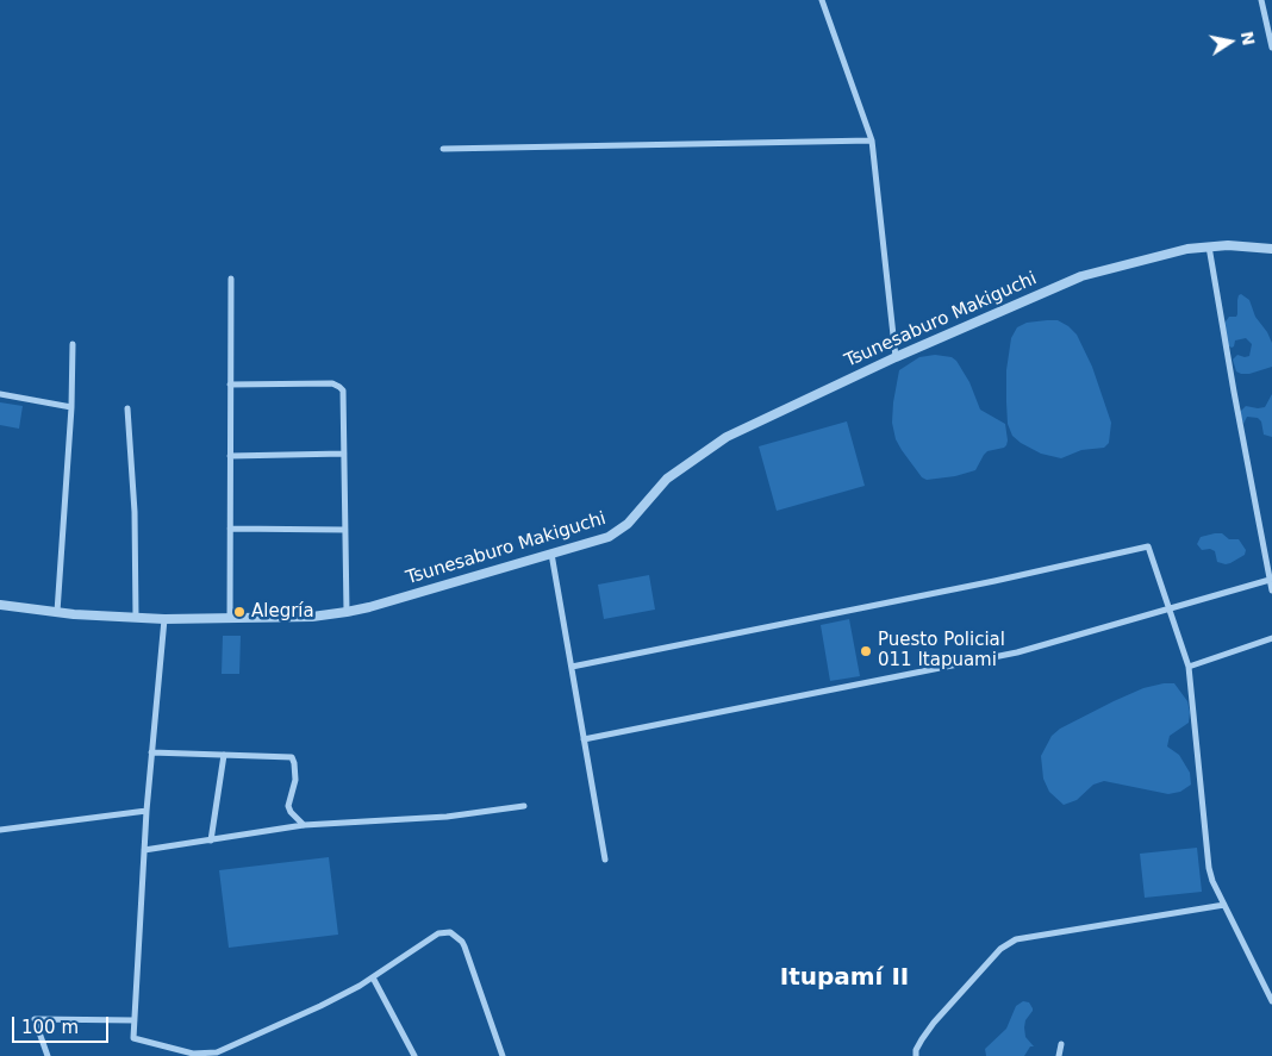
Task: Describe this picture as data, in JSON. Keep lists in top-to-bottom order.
{
  "streets": {
    "street": ["Tsunesaburo Makiguchi"]
  },
  "districts": ["Itupamí II"],
  "places": ["Alegría", "Puesto Policial 011 Itapuami"],
  "scale_bar": "100 m",
  "north": "right"
}
